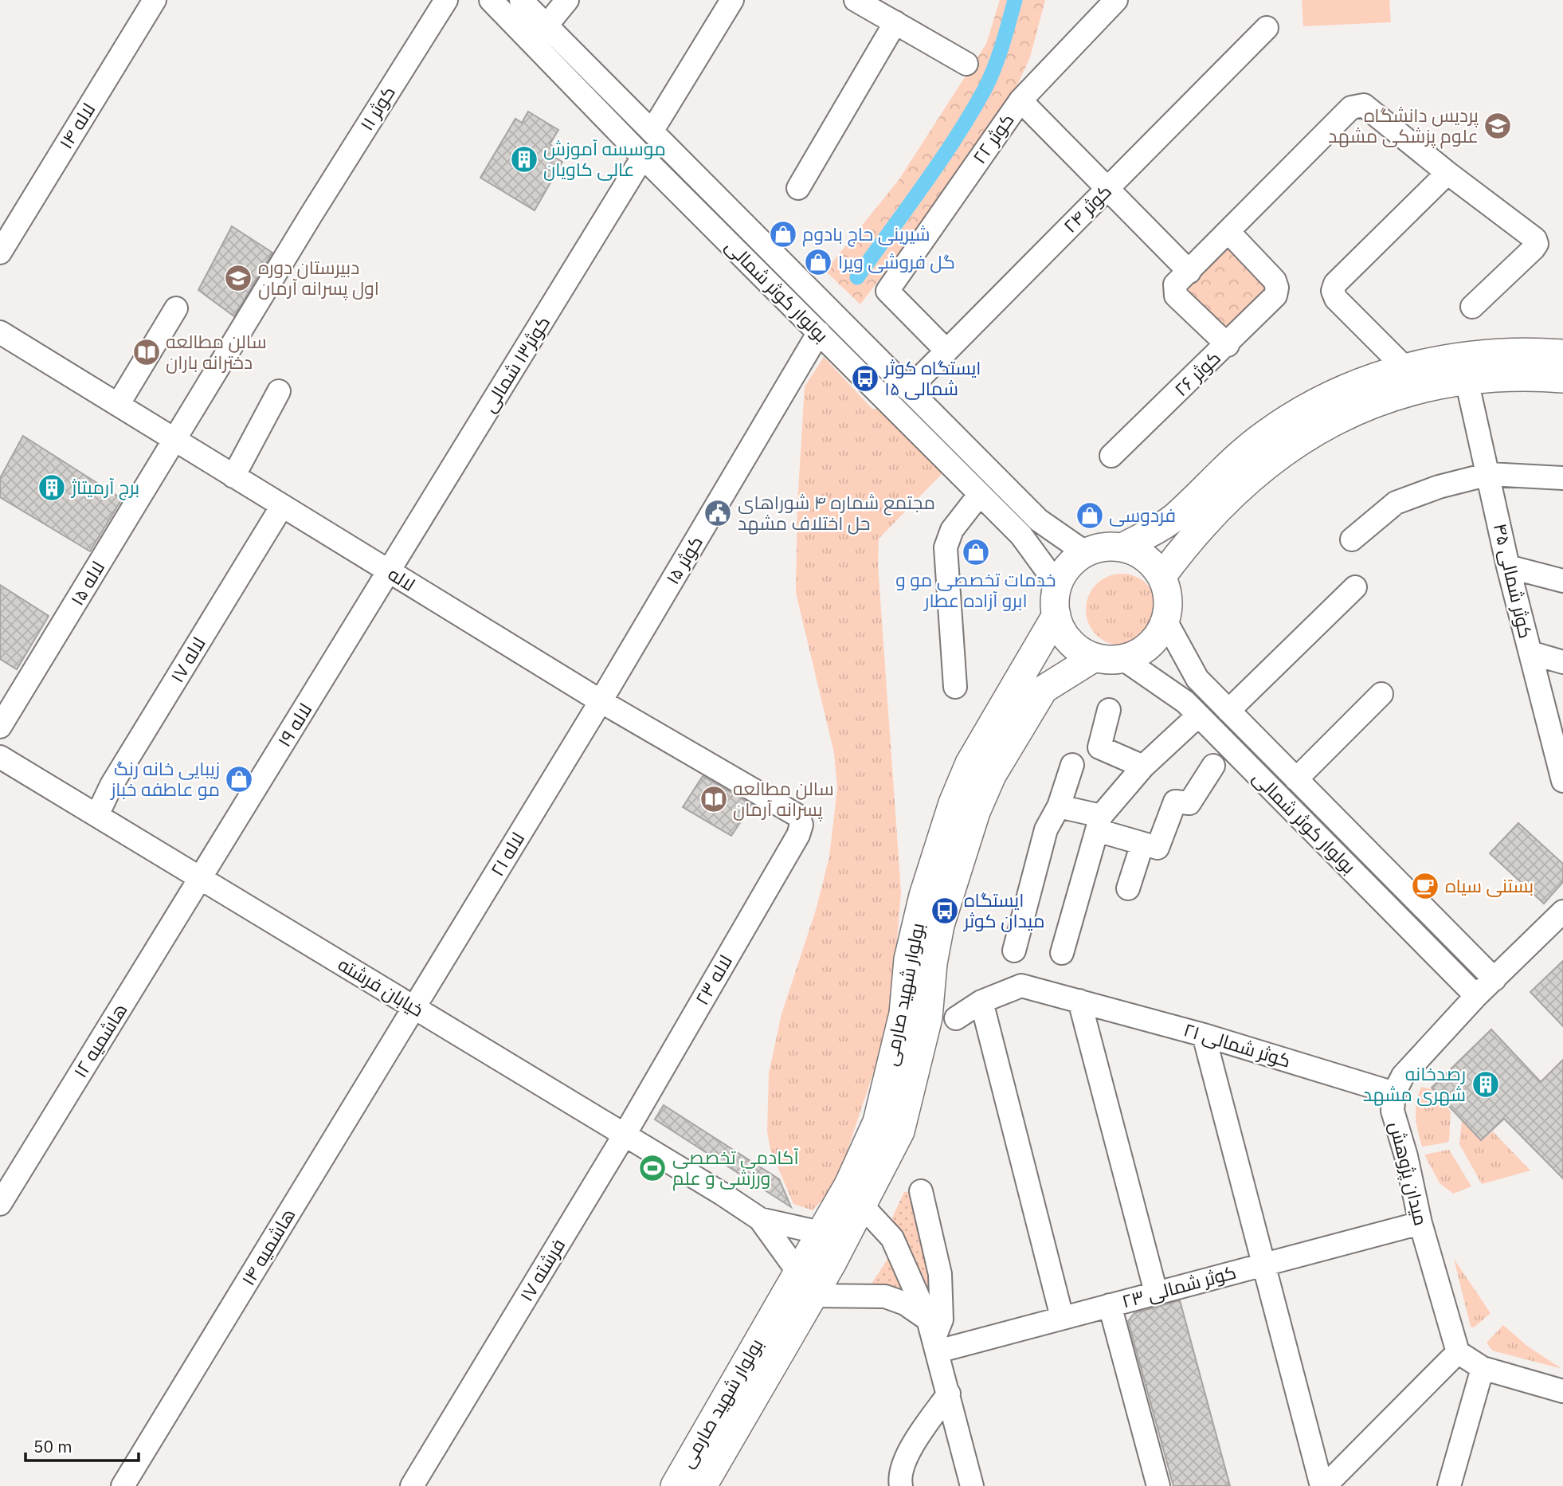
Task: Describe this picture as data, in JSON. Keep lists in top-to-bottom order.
{
  "streets": {
    "main road": ["بولوار شهید صارمی"],
    "street": [
      "کوثر ۱۱",
      "لاله ۱۴",
      "کوثر ۲۲",
      "کوثر ۲۴",
      "بولوار کوثر شمالی",
      "کوثر۱۳ شمالی",
      "کوثر ۲۶",
      "کوثر ۱۵",
      "لاله",
      "کوثر شمالی ۴۵",
      "لاله ۱۵",
      "لاله ۱۷",
      "لاله ۱۹",
      "لاله ۲۱",
      "لاله ۲۳",
      "خیابان فرشته",
      "هاشمیه ۱۲",
      "کوثر شمالی ۲۱",
      "میدان پژوهش",
      "هاشمیه ۱۴",
      "فرشته ۱۷",
      "کوثر شمالی ۲۳"
    ]
  },
  "crossings": [
    ["کوثر ۱۱", "لاله"],
    ["کوثر ۱۱", "لاله ۱۵"],
    ["کوثر ۲۲", "کوثر ۲۴"],
    ["کوثر ۲۴", "بولوار کوثر شمالی"],
    ["بولوار کوثر شمالی", "کوثر۱۳ شمالی"],
    ["بولوار کوثر شمالی", "کوثر ۱۵"],
    ["بولوار کوثر شمالی", "بولوار شهید صارمی"],
    ["کوثر۱۳ شمالی", "لاله"],
    ["کوثر۱۳ شمالی", "لاله ۱۹"],
    ["کوثر ۱۵", "لاله"],
    ["کوثر ۱۵", "لاله ۲۱"],
    ["لاله", "لاله ۱۵"],
    ["لاله", "لاله ۱۷"],
    ["لاله", "لاله ۱۹"],
    ["لاله", "لاله ۲۱"],
    ["لاله", "لاله ۲۳"],
    ["لاله ۱۷", "خیابان فرشته"],
    ["لاله ۱۹", "خیابان فرشته"],
    ["لاله ۱۹", "هاشمیه ۱۲"],
    ["لاله ۲۱", "خیابان فرشته"],
    ["لاله ۲۱", "هاشمیه ۱۴"],
    ["لاله ۲۳", "خیابان فرشته"],
    ["لاله ۲۳", "فرشته ۱۷"],
    ["خیابان فرشته", "بولوار شهید صارمی"],
    ["خیابان فرشته", "هاشمیه ۱۲"],
    ["خیابان فرشته", "هاشمیه ۱۴"],
    ["خیابان فرشته", "فرشته ۱۷"],
    ["کوثر شمالی ۲۱", "میدان پژوهش"],
    ["میدان پژوهش", "کوثر شمالی ۲۳"]
  ],
  "places": {
    "school or university": ["پردیس دانشگاه علوم پزشکی مشهد", "دبیرستان دوره اول پسرانه آرمان"],
    "building": ["موسسه آموزش عالی کاویان", "برج آرمیتاژ", "رصدخانه شهری مشهد"],
    "shop": [
      "شیرینی حاج بادوم",
      "گل فروشی ویرا",
      "فردوسی",
      "خدمات تخصصی مو و ابرو آزاده عطار",
      "زیبایی خانه رنگ مو عاطفه خباز"
    ],
    "library": ["سالن مطالعه دخترانه باران", "سالن مطالعه پسرانه آرمان"],
    "bus stop": ["ایستگاه کوثر شمالی ۱۵", "ایستگاه میدان کوثر"],
    "public building": ["مجتمع شماره ۴ شوراهای حل اختلاف مشهد"],
    "cafe": ["بستنی سیاه"],
    "sports": ["آکادمی تخصصی ورزشی و علم"]
  },
  "scale_bar": "50 m"
}
